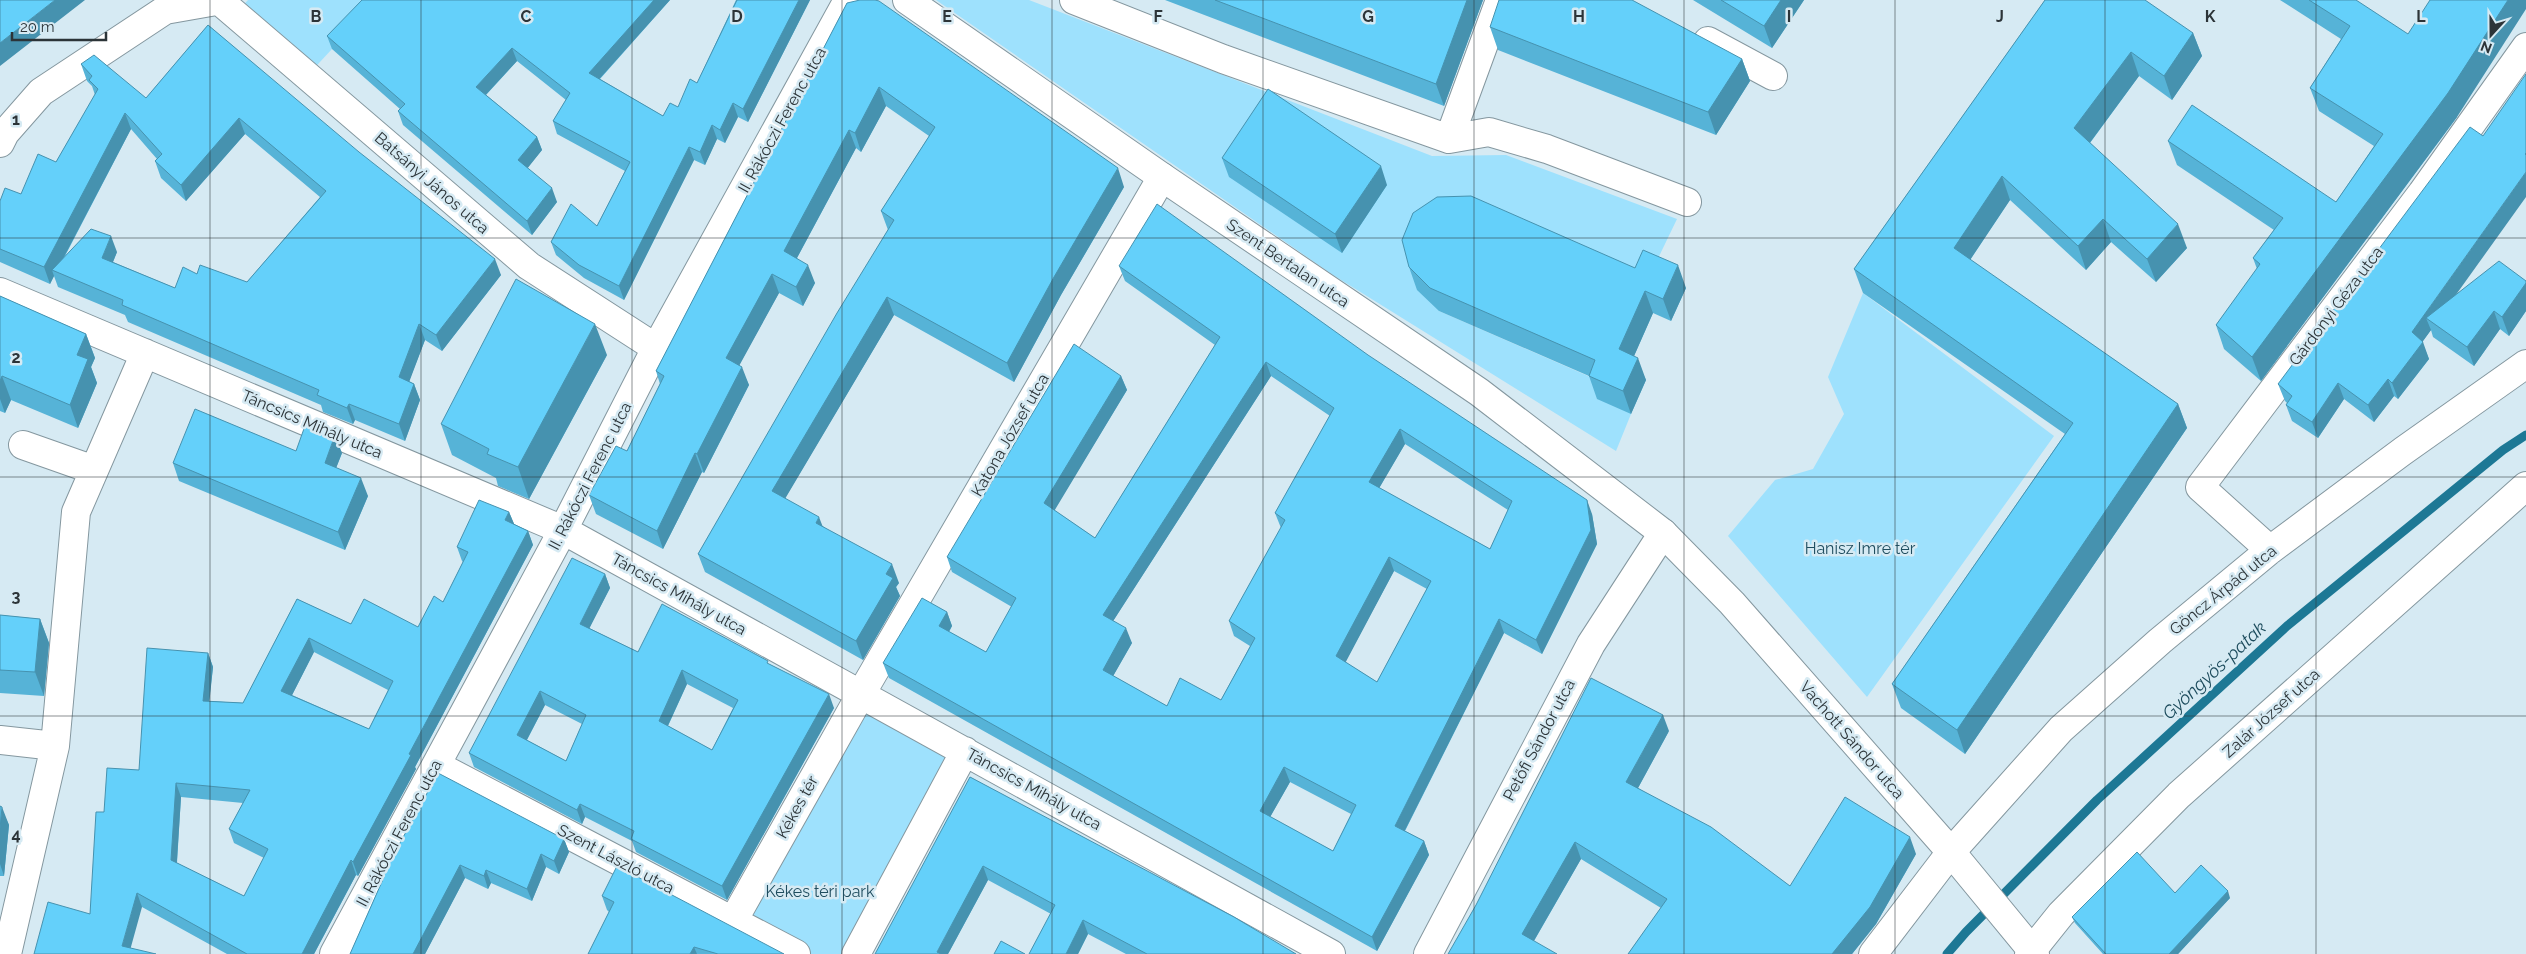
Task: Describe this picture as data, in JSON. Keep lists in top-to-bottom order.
{
  "streets": {
    "street": [
      "II. Rákóczi Ferenc utca",
      "Batsányi János utca",
      "Szent Bertalan utca",
      "Gárdonyi Géza utca",
      "Táncsics Mihály utca",
      "Katona József utca",
      "Göncz Árpád utca",
      "Zalár József utca",
      "Petőfi Sándor utca",
      "Vachott Sándor utca",
      "Kékes tér",
      "Szent László utca"
    ]
  },
  "crossings": [
    ["II. Rákóczi Ferenc utca", "Batsányi János utca"],
    ["II. Rákóczi Ferenc utca", "Táncsics Mihály utca"],
    ["II. Rákóczi Ferenc utca", "Szent László utca"],
    ["Szent Bertalan utca", "Katona József utca"],
    ["Szent Bertalan utca", "Petőfi Sándor utca"],
    ["Szent Bertalan utca", "Vachott Sándor utca"],
    ["Gárdonyi Géza utca", "Göncz Árpád utca"],
    ["Táncsics Mihály utca", "Katona József utca"],
    ["Táncsics Mihály utca", "Kékes tér"],
    ["Katona József utca", "Kékes tér"],
    ["Göncz Árpád utca", "Vachott Sándor utca"],
    ["Zalár József utca", "Vachott Sándor utca"],
    ["Petőfi Sándor utca", "Vachott Sándor utca"],
    ["Kékes tér", "Szent László utca"]
  ],
  "water": ["Gyöngyös-patak"],
  "parks": ["Hanisz Imre tér", "Kékes téri park"],
  "scale_bar": "20 m",
  "north": "bottom",
  "grid": {
    "columns": [
      "B",
      "C",
      "D",
      "E",
      "F",
      "G",
      "H",
      "I",
      "J",
      "K",
      "L"
    ],
    "rows": [
      "1",
      "2",
      "3",
      "4"
    ]
  }
}
